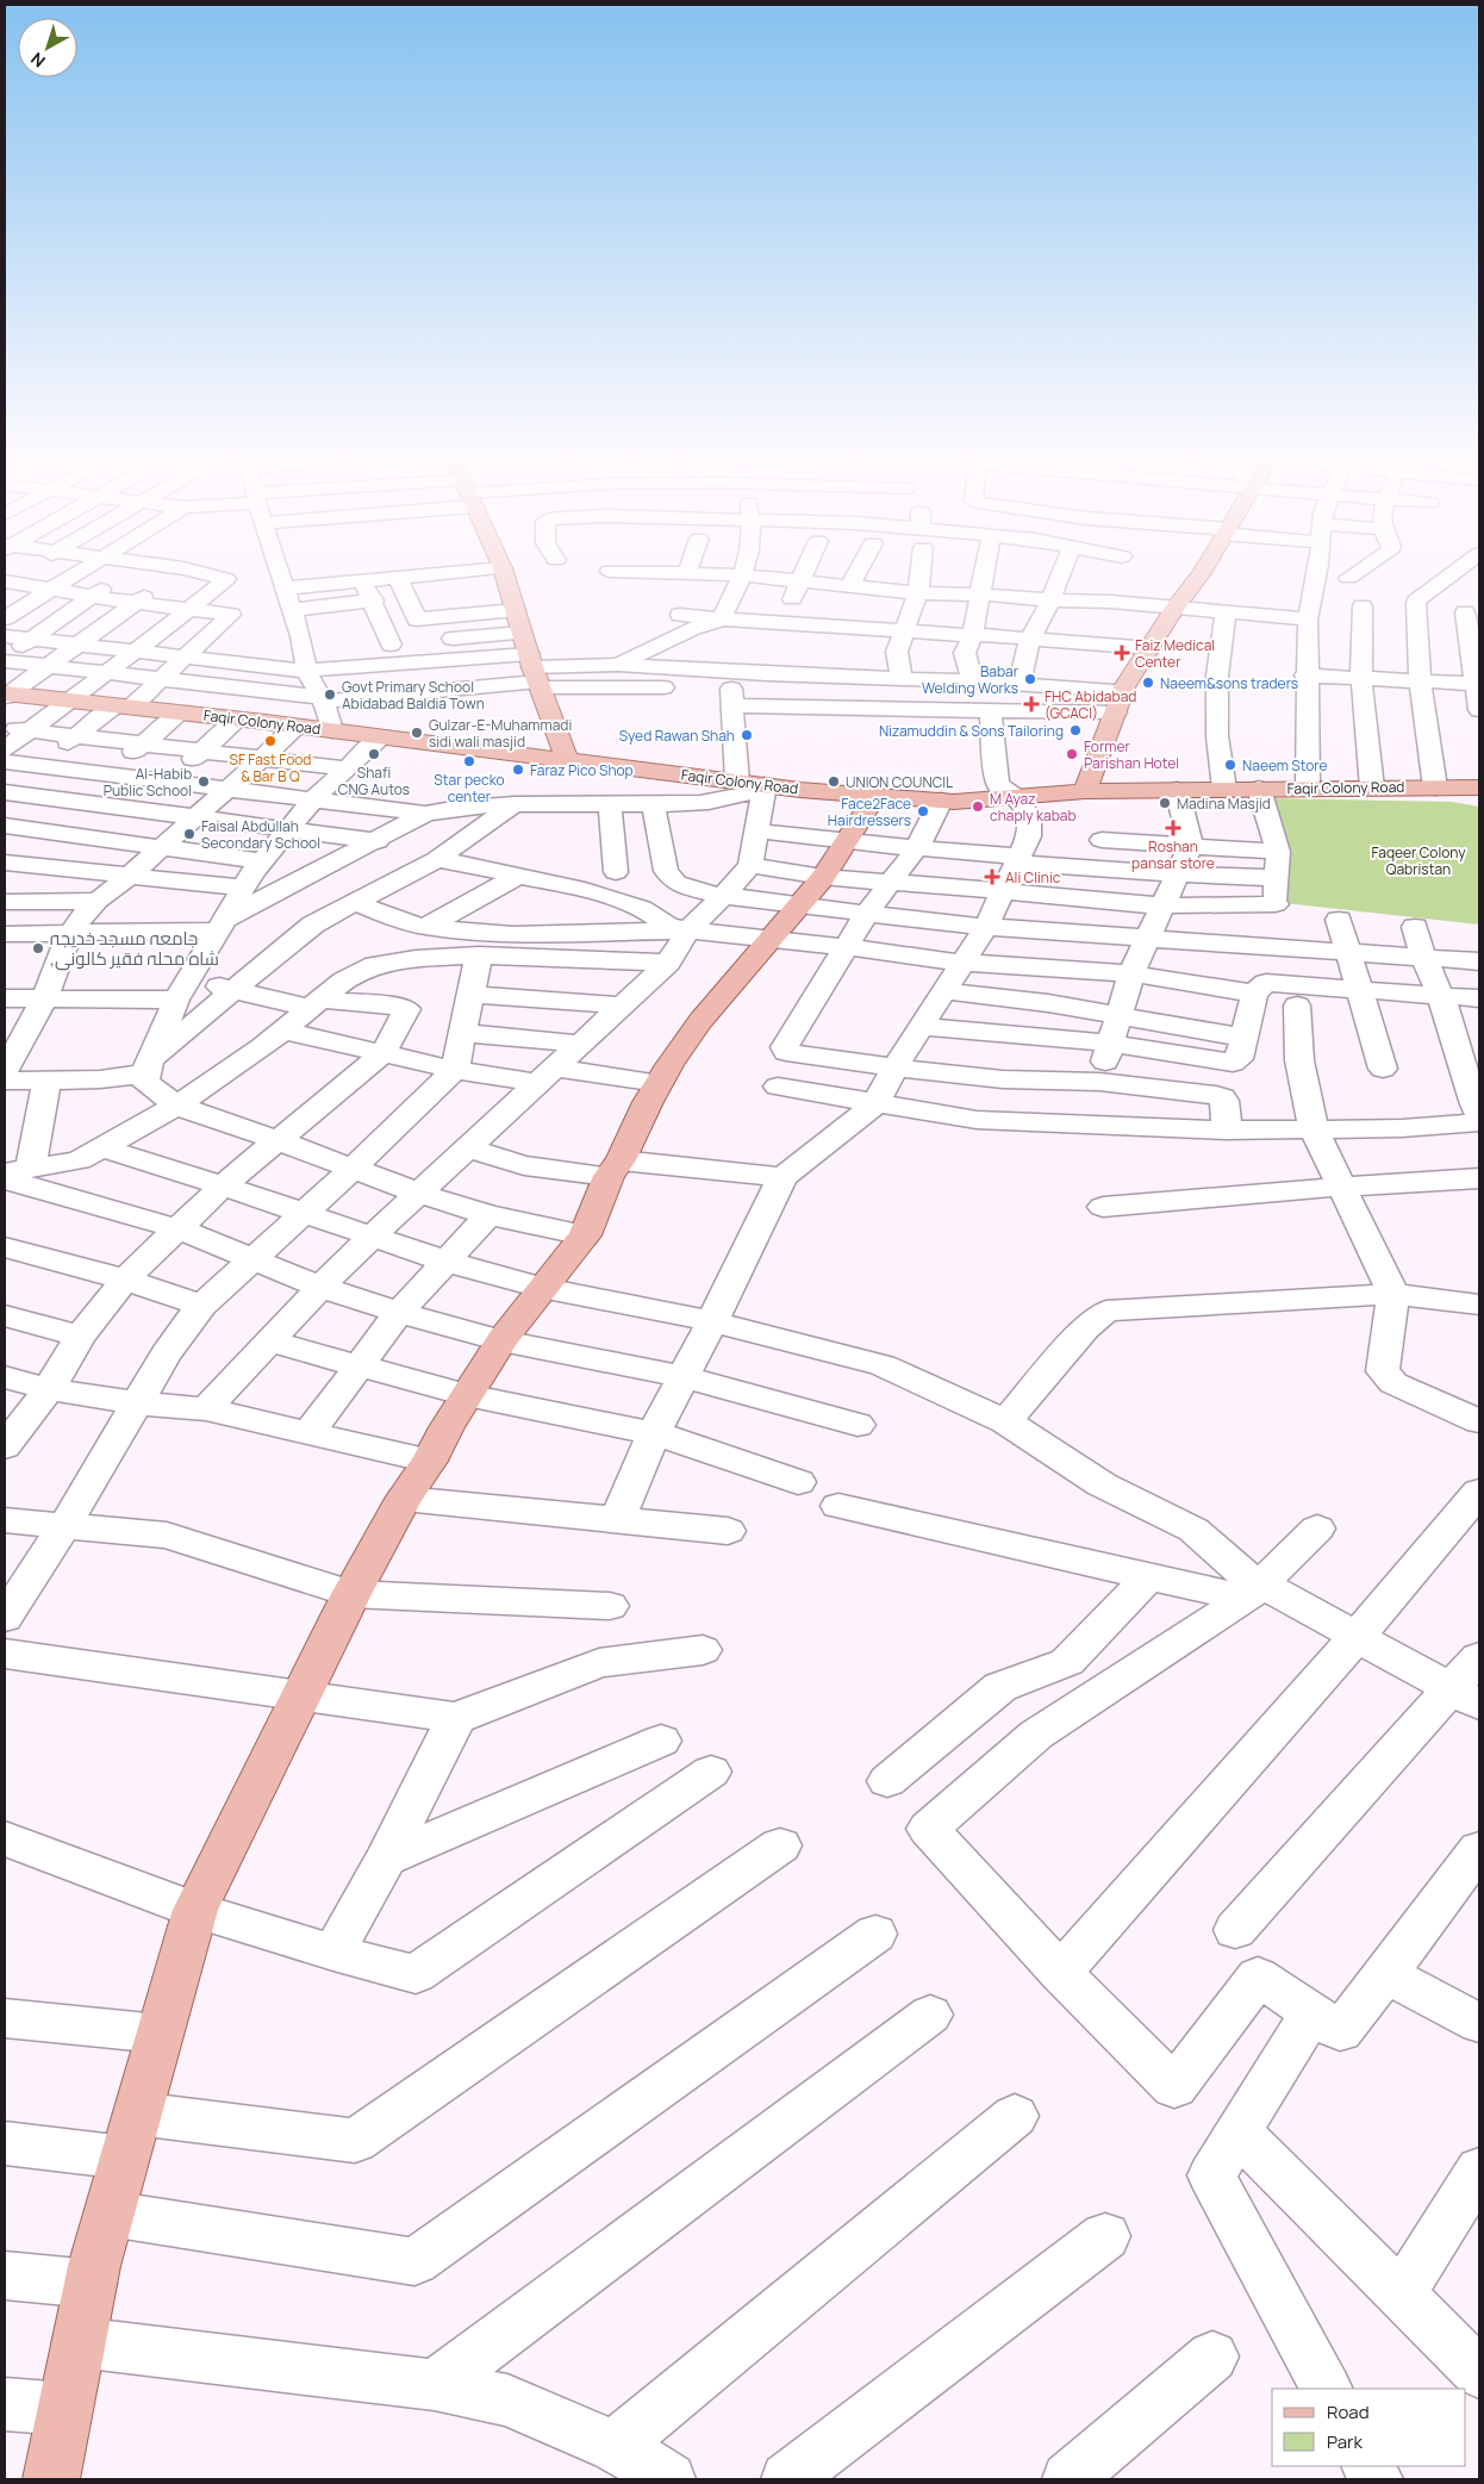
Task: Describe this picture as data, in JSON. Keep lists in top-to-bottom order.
{
  "streets": {
    "main road": ["Faqir Colony Road"]
  },
  "parks": ["Faqeer Colony Qabristan"],
  "places": {
    "health": [
      "Faiz Medical Center",
      "FHC Abidabad (GCACI)",
      "Roshan pansar store",
      "Ali Clinic"
    ],
    "other": [
      "Babar Welding Works",
      "Naeem&sons traders",
      "Govt Primary School Abidabad Baldia Town",
      "Nizamuddin & Sons Tailoring",
      "Gulzar-E-Muhammadi sidi wali masjid",
      "Syed Rawan Shah",
      "SF Fast Food & Bar B Q",
      "Shafi CNG Autos",
      "Former Parishan Hotel",
      "Star pecko center",
      "Naeem Store",
      "Faraz Pico Shop",
      "Al-Habib Public School",
      "UNION COUNCIL",
      "Madina Masjid",
      "M Ayaz chaply kabab",
      "Face2Face Hairdressers",
      "Faisal Abdullah Secondary School",
      "جامعہ مسجد خدیجہ ,شاہ محلہ فقیر کالونی"
    ]
  },
  "legend": ["Road", "Park"],
  "north": "bottom left"
}
